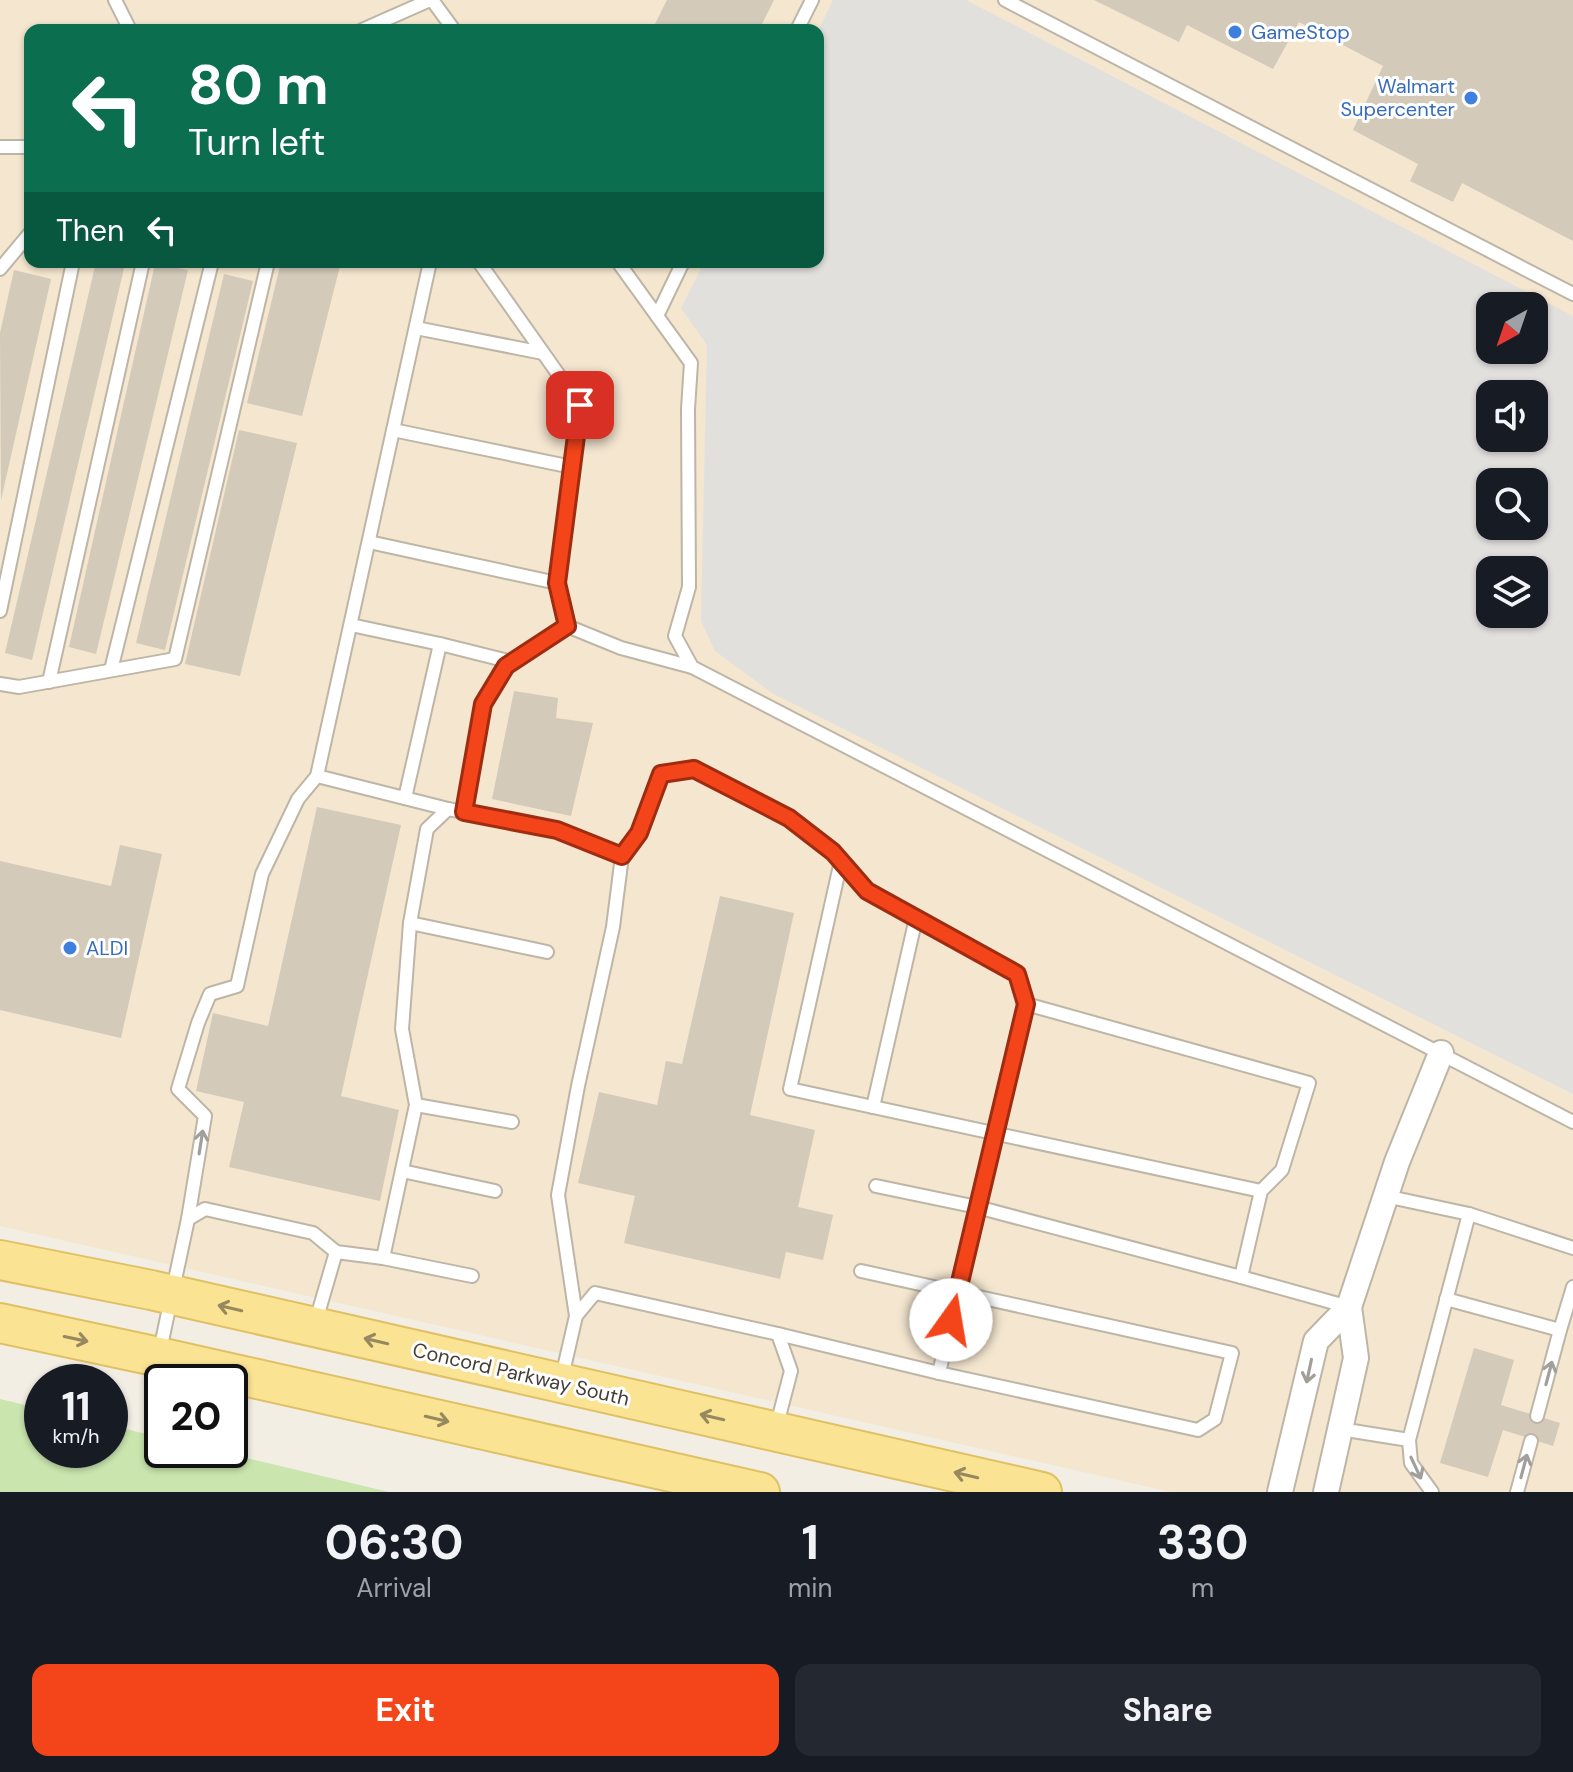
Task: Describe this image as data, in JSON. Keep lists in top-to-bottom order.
{
  "streets": {
    "main road": ["Concord Parkway South"]
  },
  "places": ["GameStop", "Walmart Supercenter", "ALDI"],
  "north": "bottom left",
  "page": {
    "turn": ["80 m", "Turn left"],
    "then": "Then",
    "speed": "11 km/h",
    "limit": "20",
    "eta": [
      "06:30",
      "Arrival",
      "1",
      "min",
      "330",
      "m"
    ],
    "buttons": ["Exit", "Share"]
  }
}
